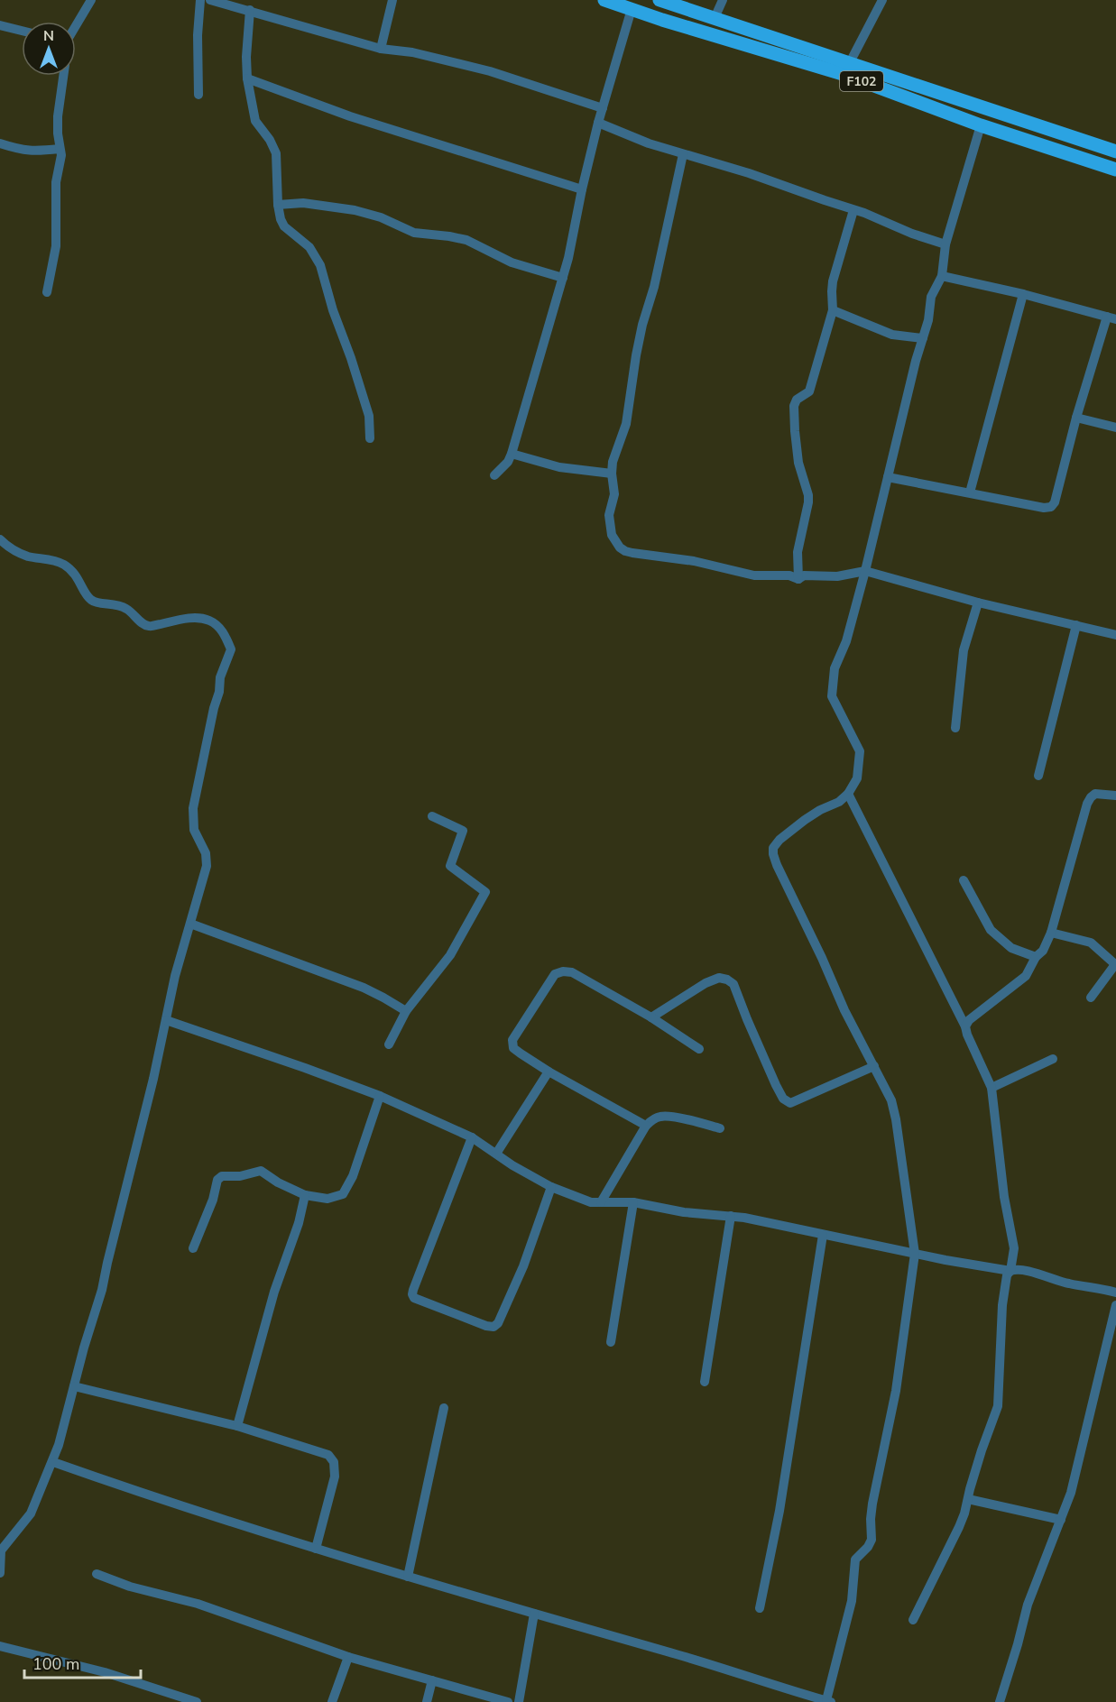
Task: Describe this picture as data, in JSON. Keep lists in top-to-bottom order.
{
  "streets": {
    "main road": ["F102"]
  },
  "scale_bar": "100 m",
  "north": "top"
}
